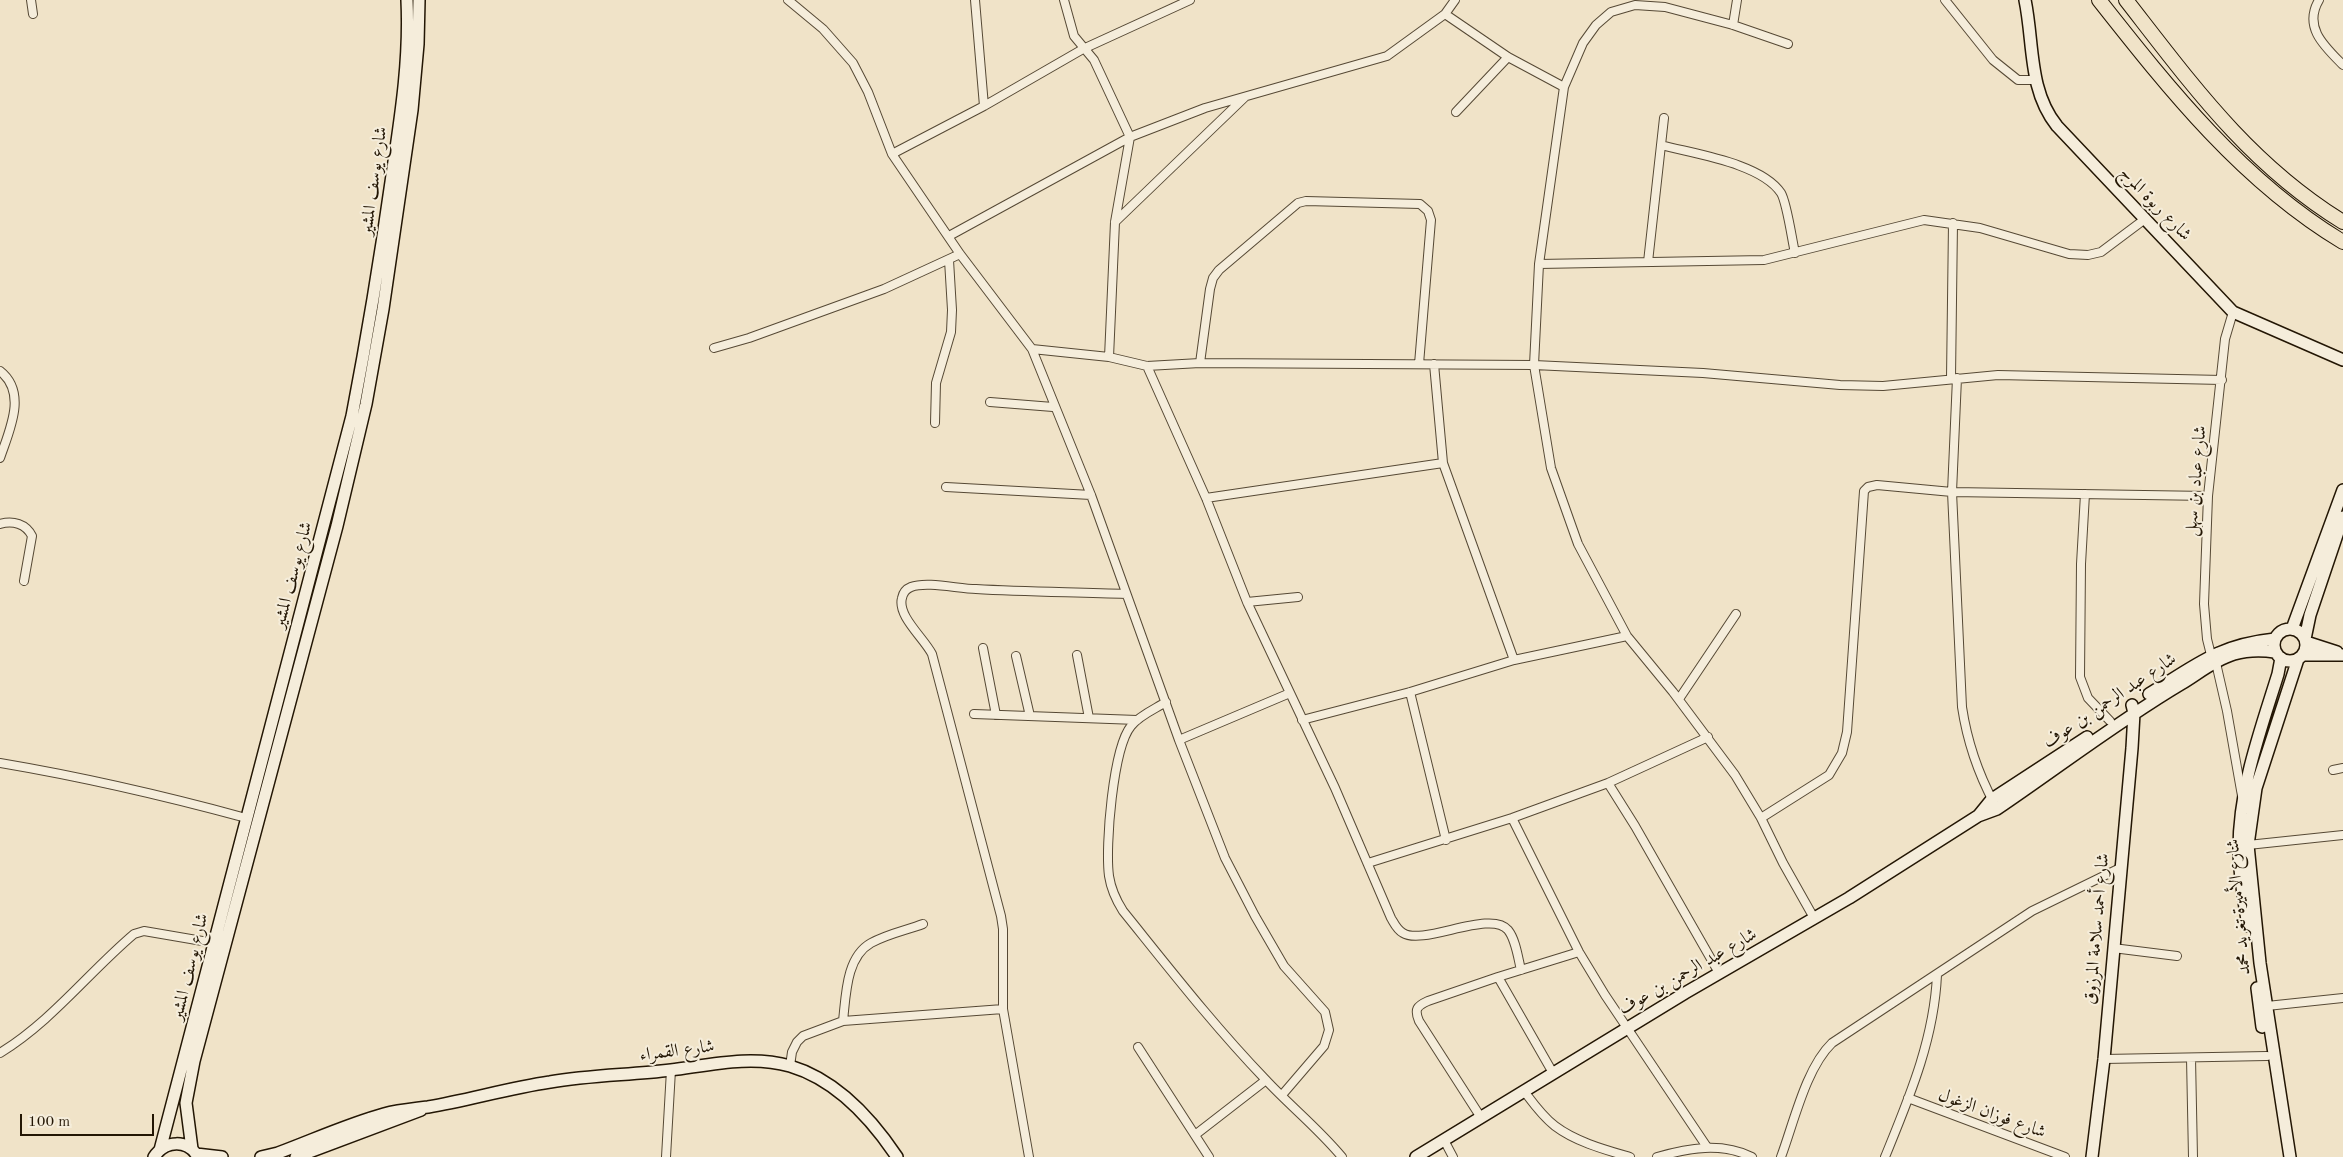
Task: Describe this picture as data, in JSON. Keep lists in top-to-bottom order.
{
  "streets": {
    "street": [
      "شارع يوسف المشير",
      "شارع ربوة المرج",
      "شارع عباد بن سهل",
      "شارع عبد الرحمن بن عوف",
      "شارع الأميرة تغريد محمد",
      "شارع أحمد سلامة المرزوق",
      "شارع القمراء",
      "شارع فوزان الزغول"
    ]
  },
  "crossings": [
    ["شارع ربوة المرج", "شارع عباد بن سهل"],
    ["شارع عباد بن سهل", "شارع عبد الرحمن بن عوف"],
    ["شارع عباد بن سهل", "شارع الأميرة تغريد محمد"],
    ["شارع عبد الرحمن بن عوف", "شارع الأميرة تغريد محمد"],
    ["شارع عبد الرحمن بن عوف", "شارع أحمد سلامة المرزوق"]
  ],
  "scale_bar": "100 m"
}
